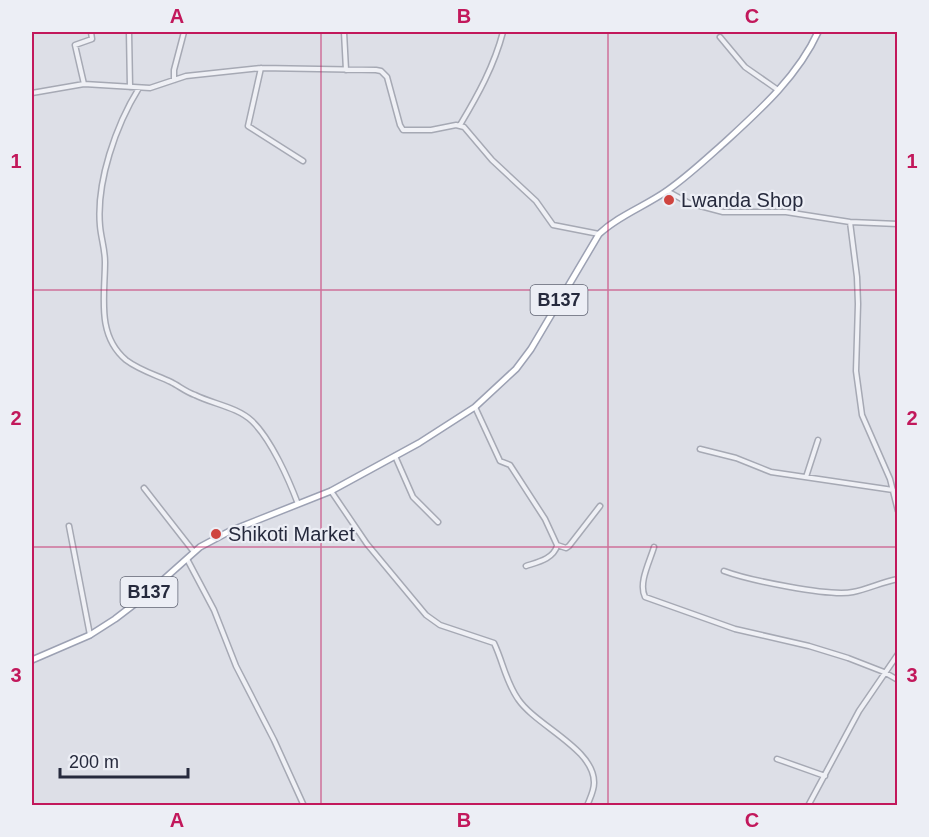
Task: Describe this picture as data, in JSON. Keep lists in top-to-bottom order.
{
  "streets": {
    "main road": ["B137"]
  },
  "places": ["Lwanda Shop", "Shikoti Market"],
  "scale_bar": "200 m",
  "grid": {
    "columns": ["A", "B", "C"],
    "rows": ["1", "2", "3"]
  }
}
